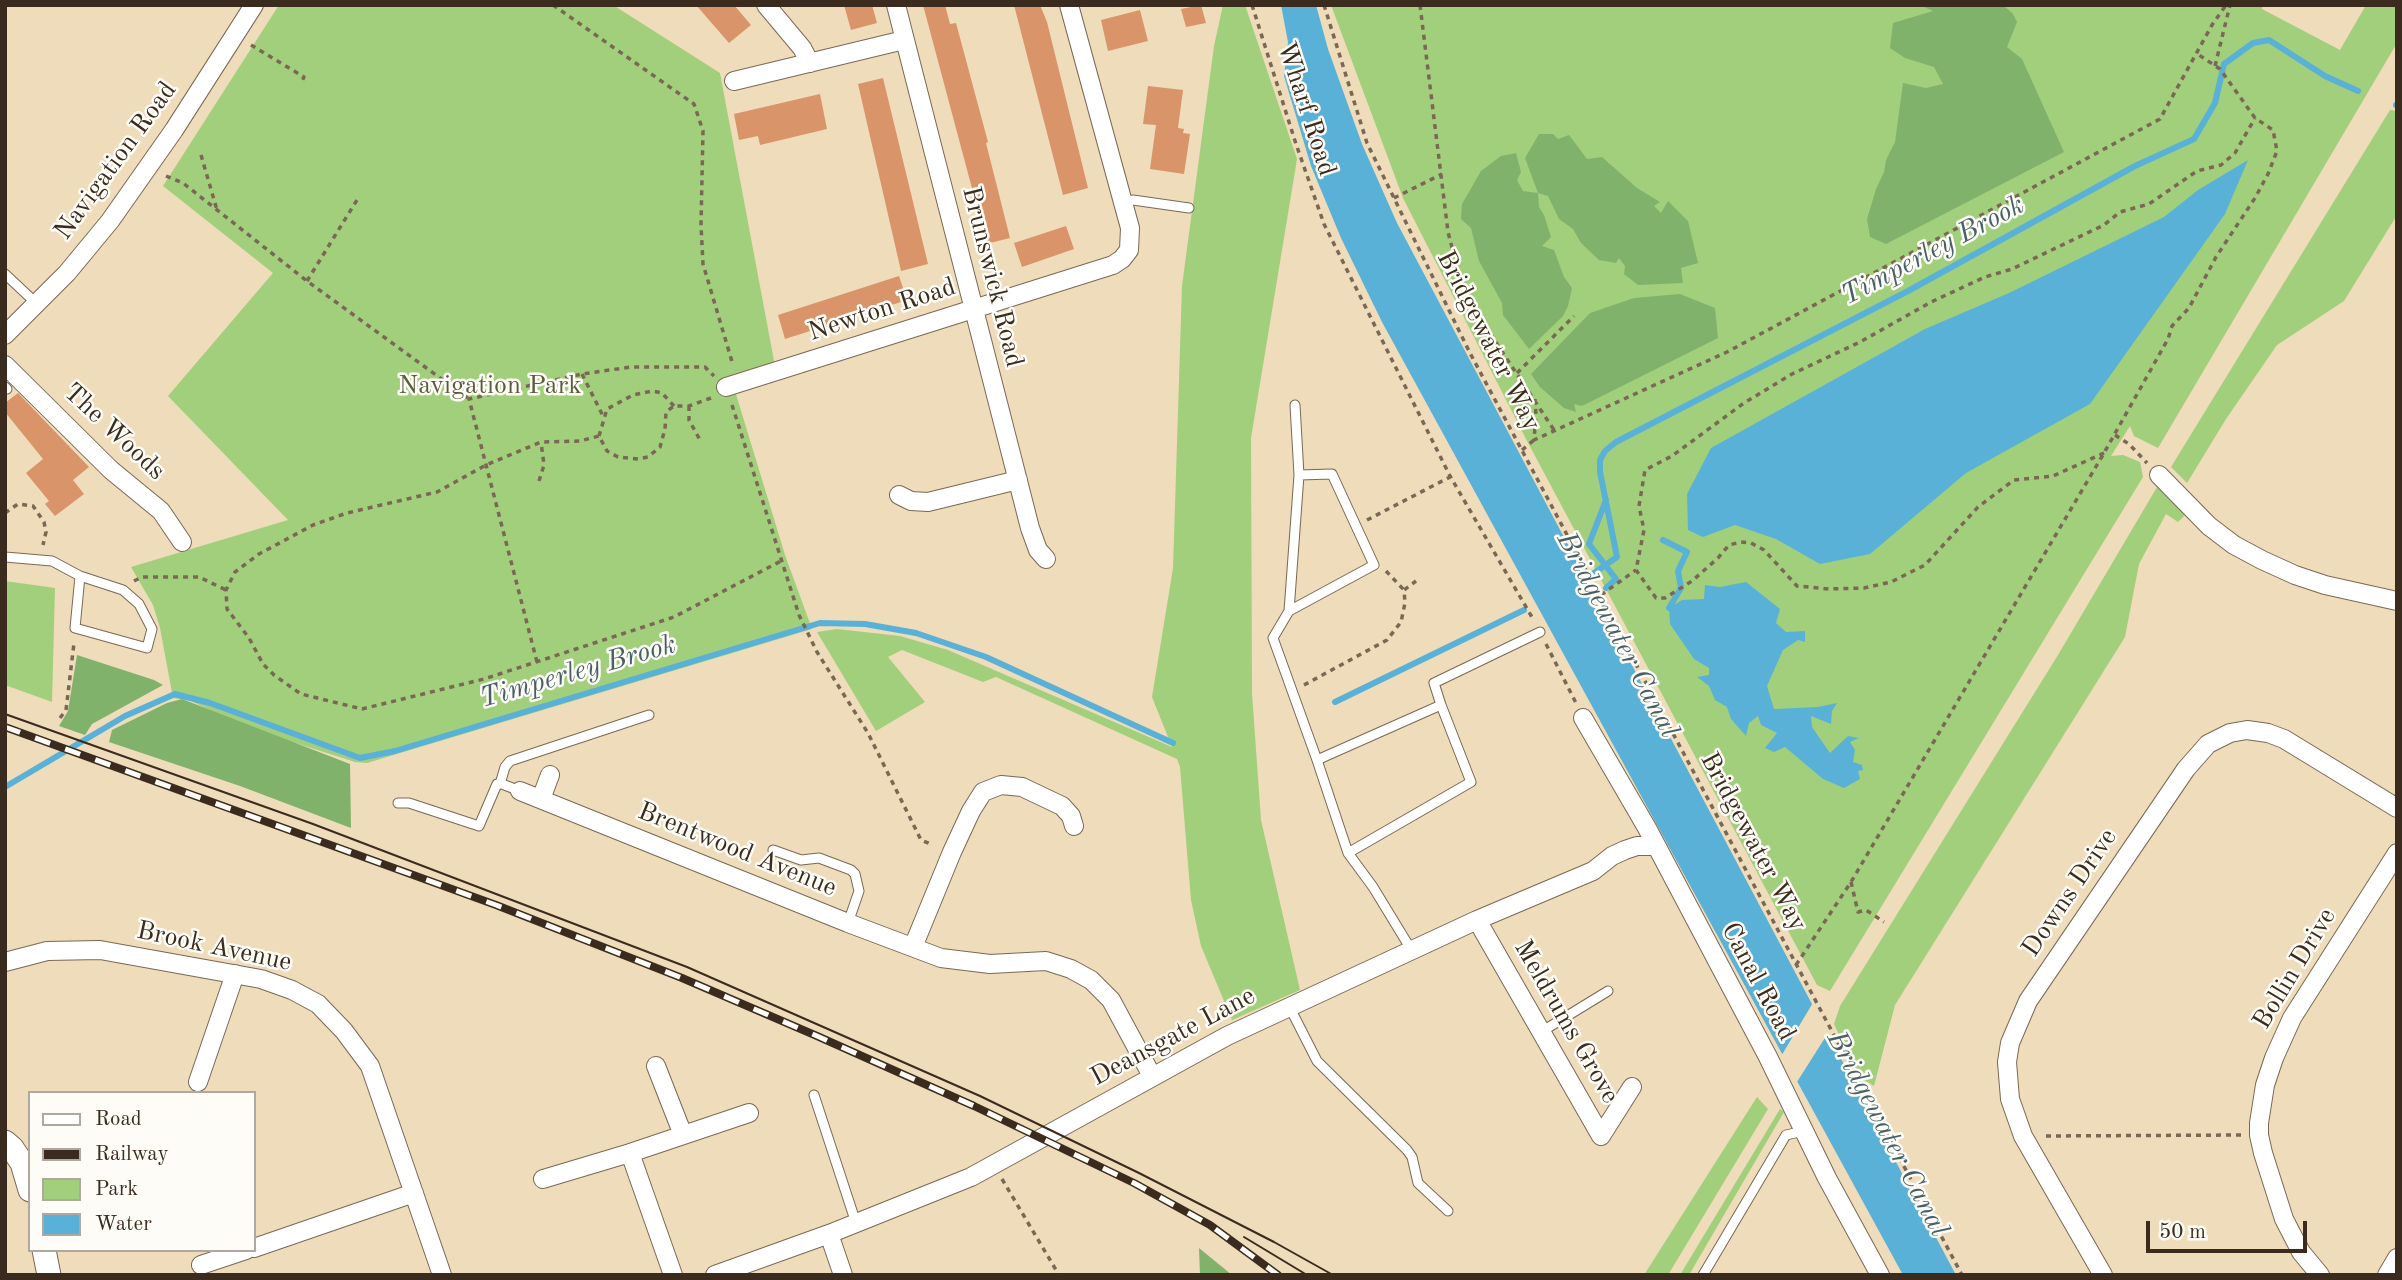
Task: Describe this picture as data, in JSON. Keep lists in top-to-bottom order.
{
  "streets": {
    "street": [
      "Navigation Road",
      "Brunswick Road",
      "Newton Road",
      "The Woods",
      "Brentwood Avenue",
      "Downs Drive",
      "Brook Avenue",
      "Bollin Drive",
      "Canal Road",
      "Meldrums Grove",
      "Deansgate Lane"
    ],
    "path": ["Wharf Road", "Bridgewater Way"]
  },
  "crossings": [
    ["Wharf Road", "Canal Road"],
    ["Brunswick Road", "Newton Road"],
    ["Brentwood Avenue", "Deansgate Lane"],
    ["Canal Road", "Deansgate Lane"],
    ["Meldrums Grove", "Deansgate Lane"]
  ],
  "water": ["Timperley Brook", "Bridgewater Canal"],
  "parks": ["Navigation Park"],
  "legend": [
    "Road",
    "Railway",
    "Park",
    "Water"
  ],
  "scale_bar": "50 m"
}
